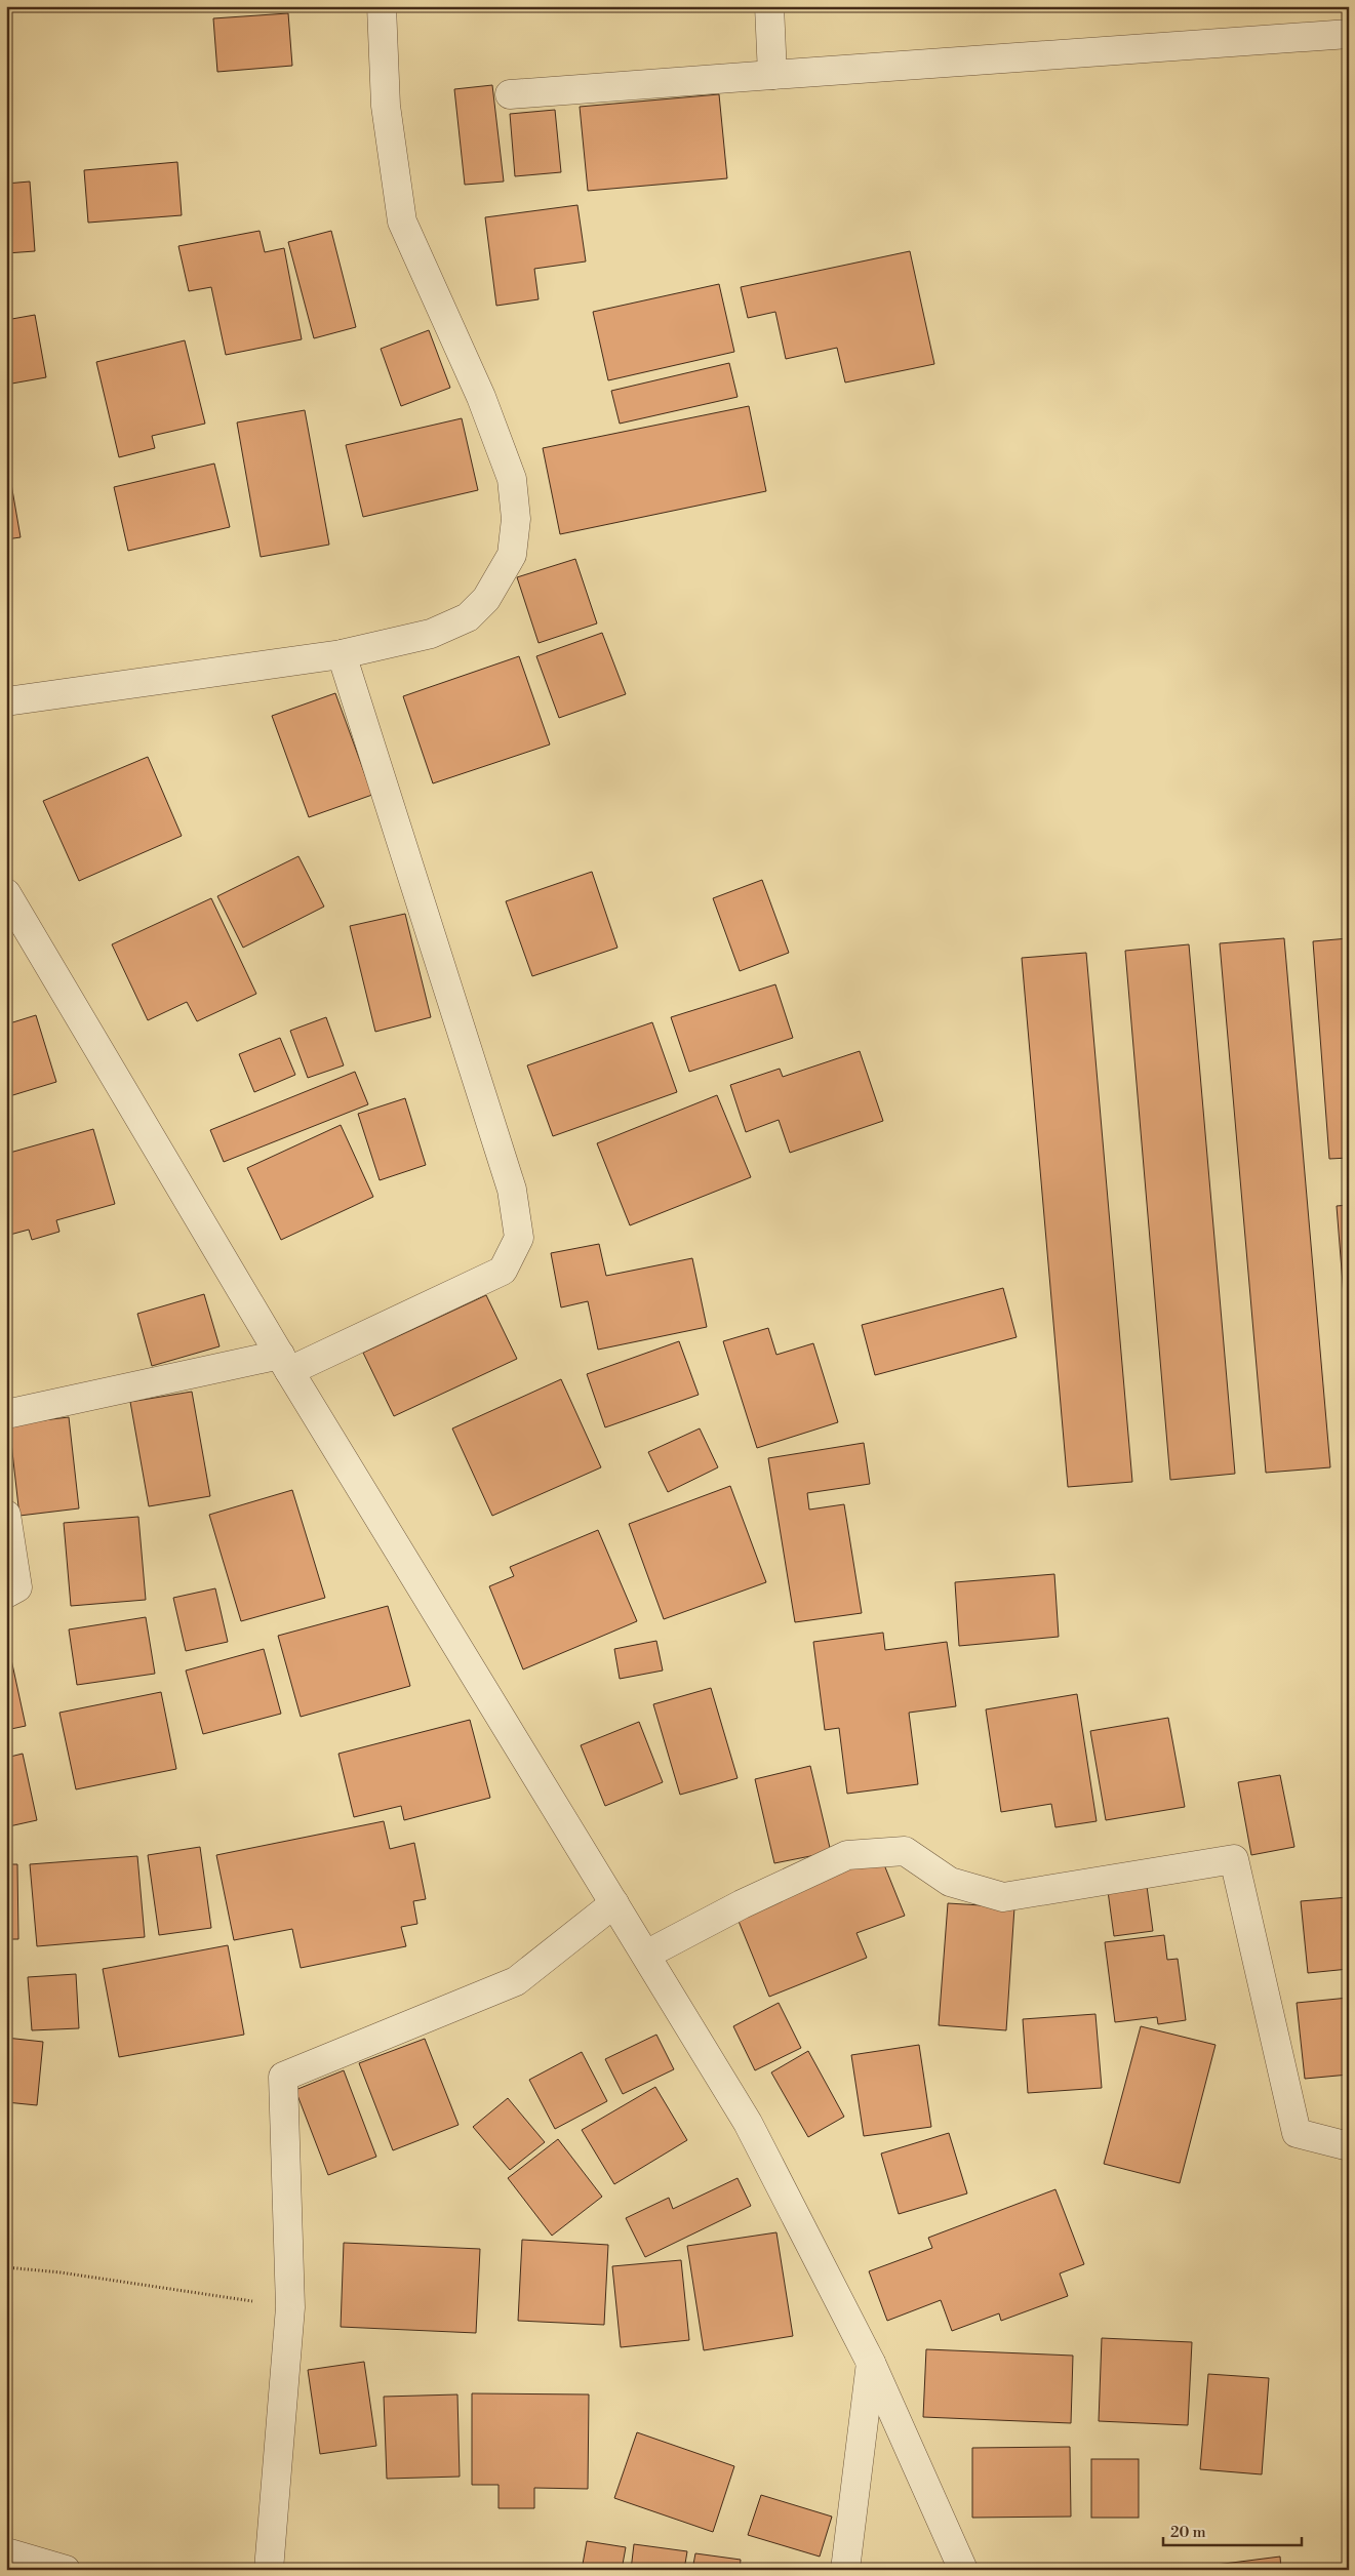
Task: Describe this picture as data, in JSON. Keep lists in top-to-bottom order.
{
  "scale_bar": "20 m"
}
